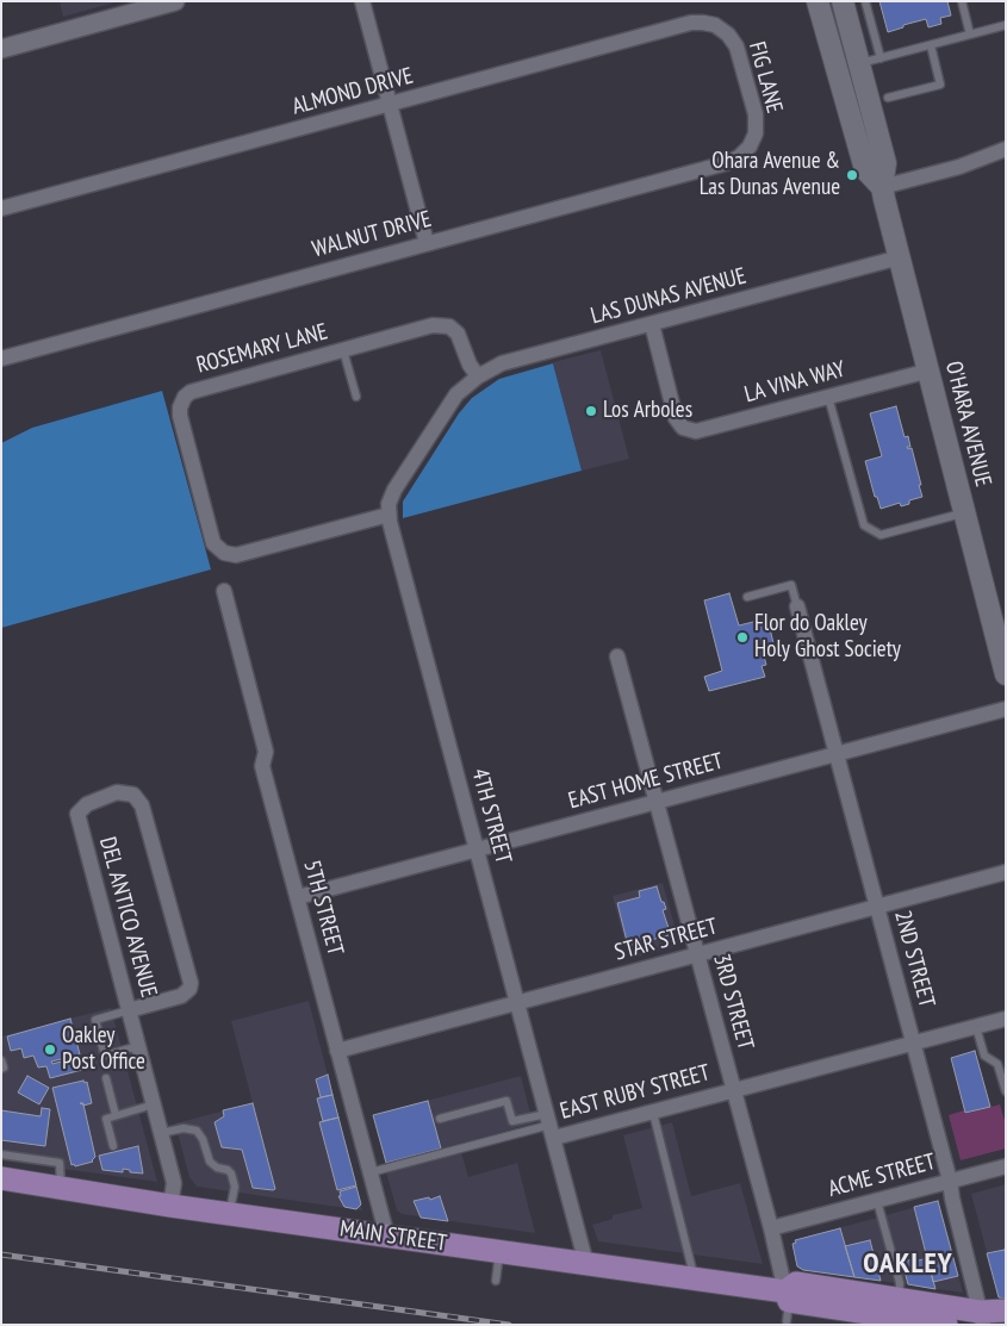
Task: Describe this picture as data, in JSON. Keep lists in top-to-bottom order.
{
  "streets": {
    "main road": ["O'HARA AVENUE", "MAIN STREET"],
    "street": [
      "FIG LANE",
      "ALMOND DRIVE",
      "WALNUT DRIVE",
      "LAS DUNAS AVENUE",
      "ROSEMARY LANE",
      "LA VINA WAY",
      "EAST HOME STREET",
      "4TH STREET",
      "5TH STREET",
      "DEL ANTICO AVENUE",
      "STAR STREET",
      "2ND STREET",
      "3RD STREET",
      "EAST RUBY STREET",
      "ACME STREET"
    ]
  },
  "crossings": [
    ["FIG LANE", "ALMOND DRIVE"],
    ["FIG LANE", "WALNUT DRIVE"],
    ["LAS DUNAS AVENUE", "ROSEMARY LANE"],
    ["LAS DUNAS AVENUE", "LA VINA WAY"],
    ["LAS DUNAS AVENUE", "O'HARA AVENUE"],
    ["LAS DUNAS AVENUE", "4TH STREET"],
    ["ROSEMARY LANE", "4TH STREET"],
    ["LA VINA WAY", "O'HARA AVENUE"],
    ["EAST HOME STREET", "4TH STREET"],
    ["EAST HOME STREET", "5TH STREET"],
    ["EAST HOME STREET", "2ND STREET"],
    ["EAST HOME STREET", "3RD STREET"],
    ["4TH STREET", "STAR STREET"],
    ["4TH STREET", "EAST RUBY STREET"],
    ["4TH STREET", "MAIN STREET"],
    ["5TH STREET", "STAR STREET"],
    ["5TH STREET", "MAIN STREET"],
    ["DEL ANTICO AVENUE", "MAIN STREET"],
    ["STAR STREET", "2ND STREET"],
    ["STAR STREET", "3RD STREET"],
    ["2ND STREET", "EAST RUBY STREET"],
    ["2ND STREET", "ACME STREET"],
    ["2ND STREET", "MAIN STREET"],
    ["3RD STREET", "EAST RUBY STREET"],
    ["3RD STREET", "ACME STREET"],
    ["3RD STREET", "MAIN STREET"]
  ],
  "districts": ["OAKLEY"],
  "places": [
    "Ohara Avenue & Las Dunas Avenue",
    "Los Arboles",
    "Flor do Oakley Holy Ghost Society",
    "Oakley Post Office"
  ]
}
